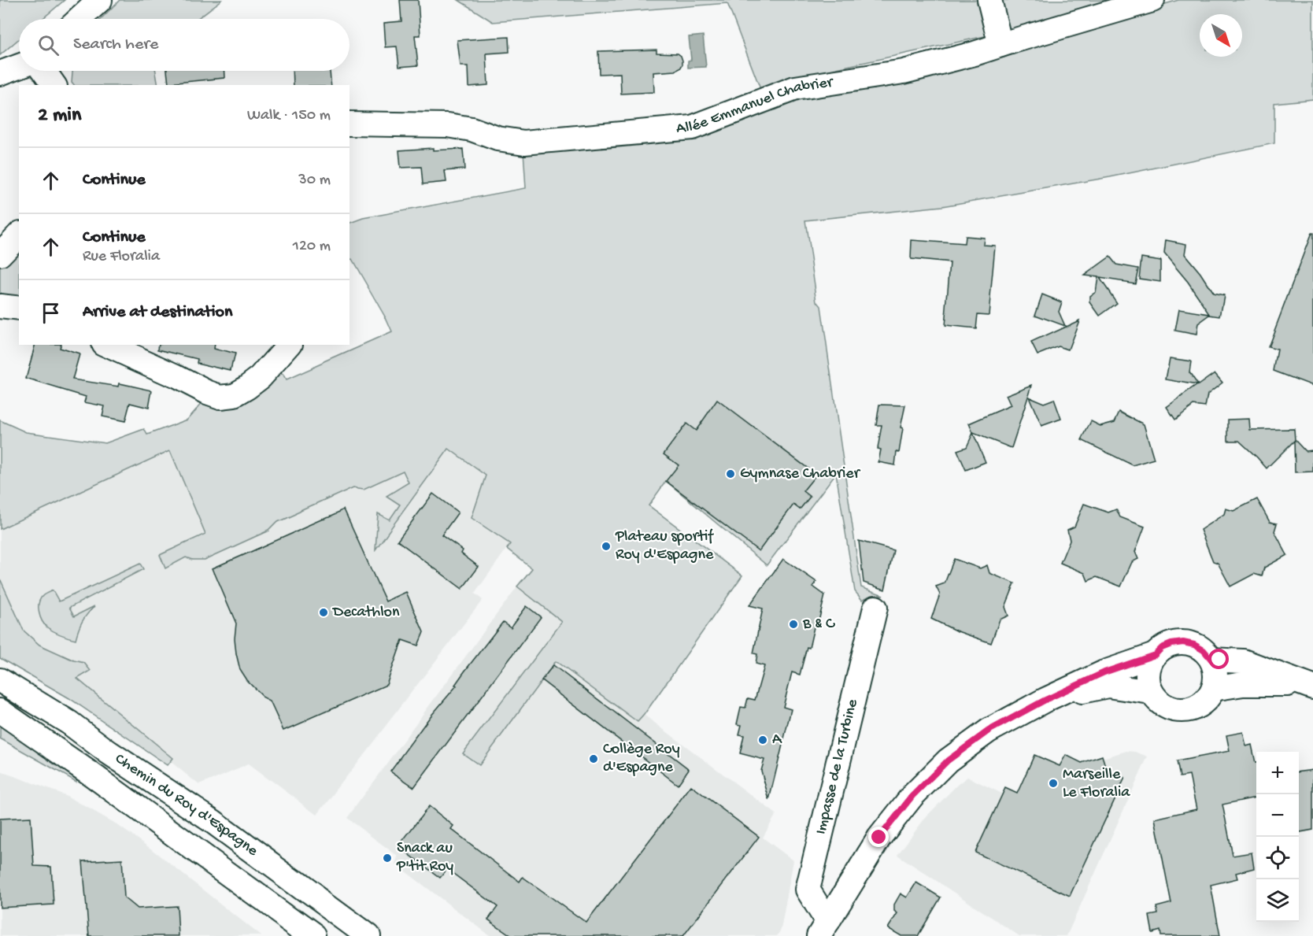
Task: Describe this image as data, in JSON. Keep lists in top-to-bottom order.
{
  "streets": {
    "street": ["Allée Emmanuel Chabrier", "Impasse de la Turbine", "Chemin du Roy d'Espagne"]
  },
  "places": [
    "Gymnase Chabrier",
    "Plateau sportif Roy d'Espagne",
    "Decathlon",
    "B & C",
    "A",
    "Collège Roy d'Espagne",
    "Marseille Le Floralia",
    "Snack au P'tit Roy"
  ],
  "north": "bottom right",
  "page": {
    "search": "Search here",
    "heading": ["2 min", "Walk · 150 m"],
    "list": [
      ["Continue", "30 m"],
      ["Continue", "Rue Floralia", "120 m"],
      "Arrive at destination"
    ],
    "map_buttons": ["+", "−"]
  }
}
